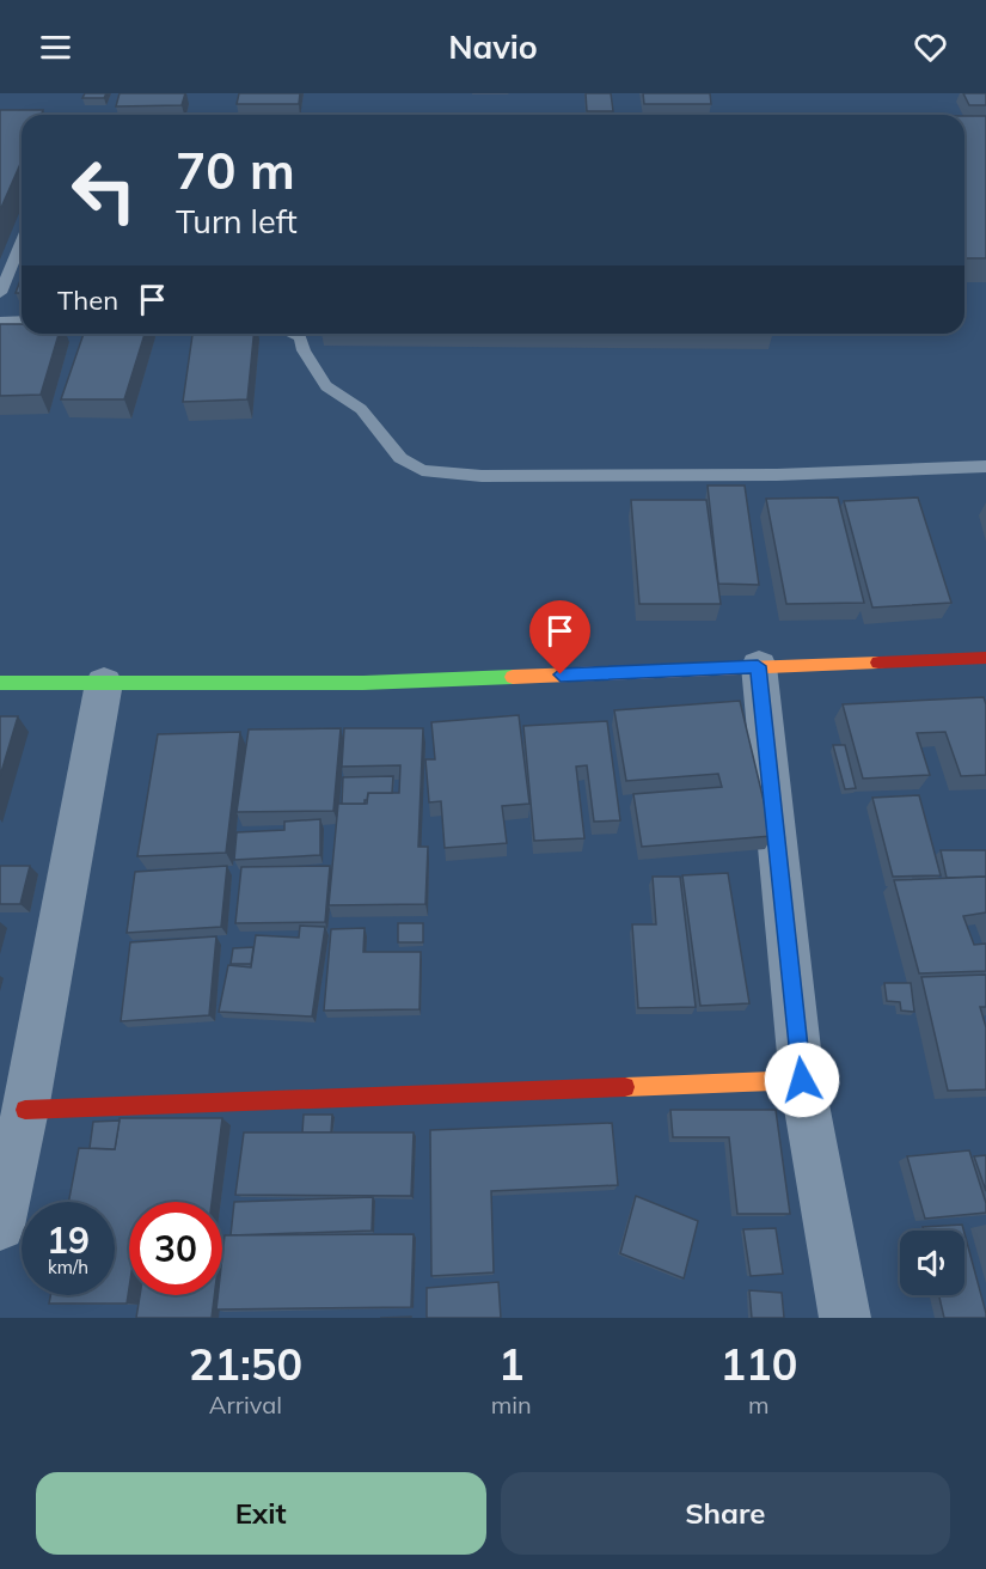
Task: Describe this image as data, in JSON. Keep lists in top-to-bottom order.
{
  "page": {
    "header": "Navio",
    "turn": ["70 m", "Turn left"],
    "then": "Then",
    "speed": "19 km/h",
    "limit": "30",
    "eta": [
      "21:50",
      "Arrival",
      "1",
      "min",
      "110",
      "m"
    ],
    "buttons": ["Exit", "Share"]
  }
}
